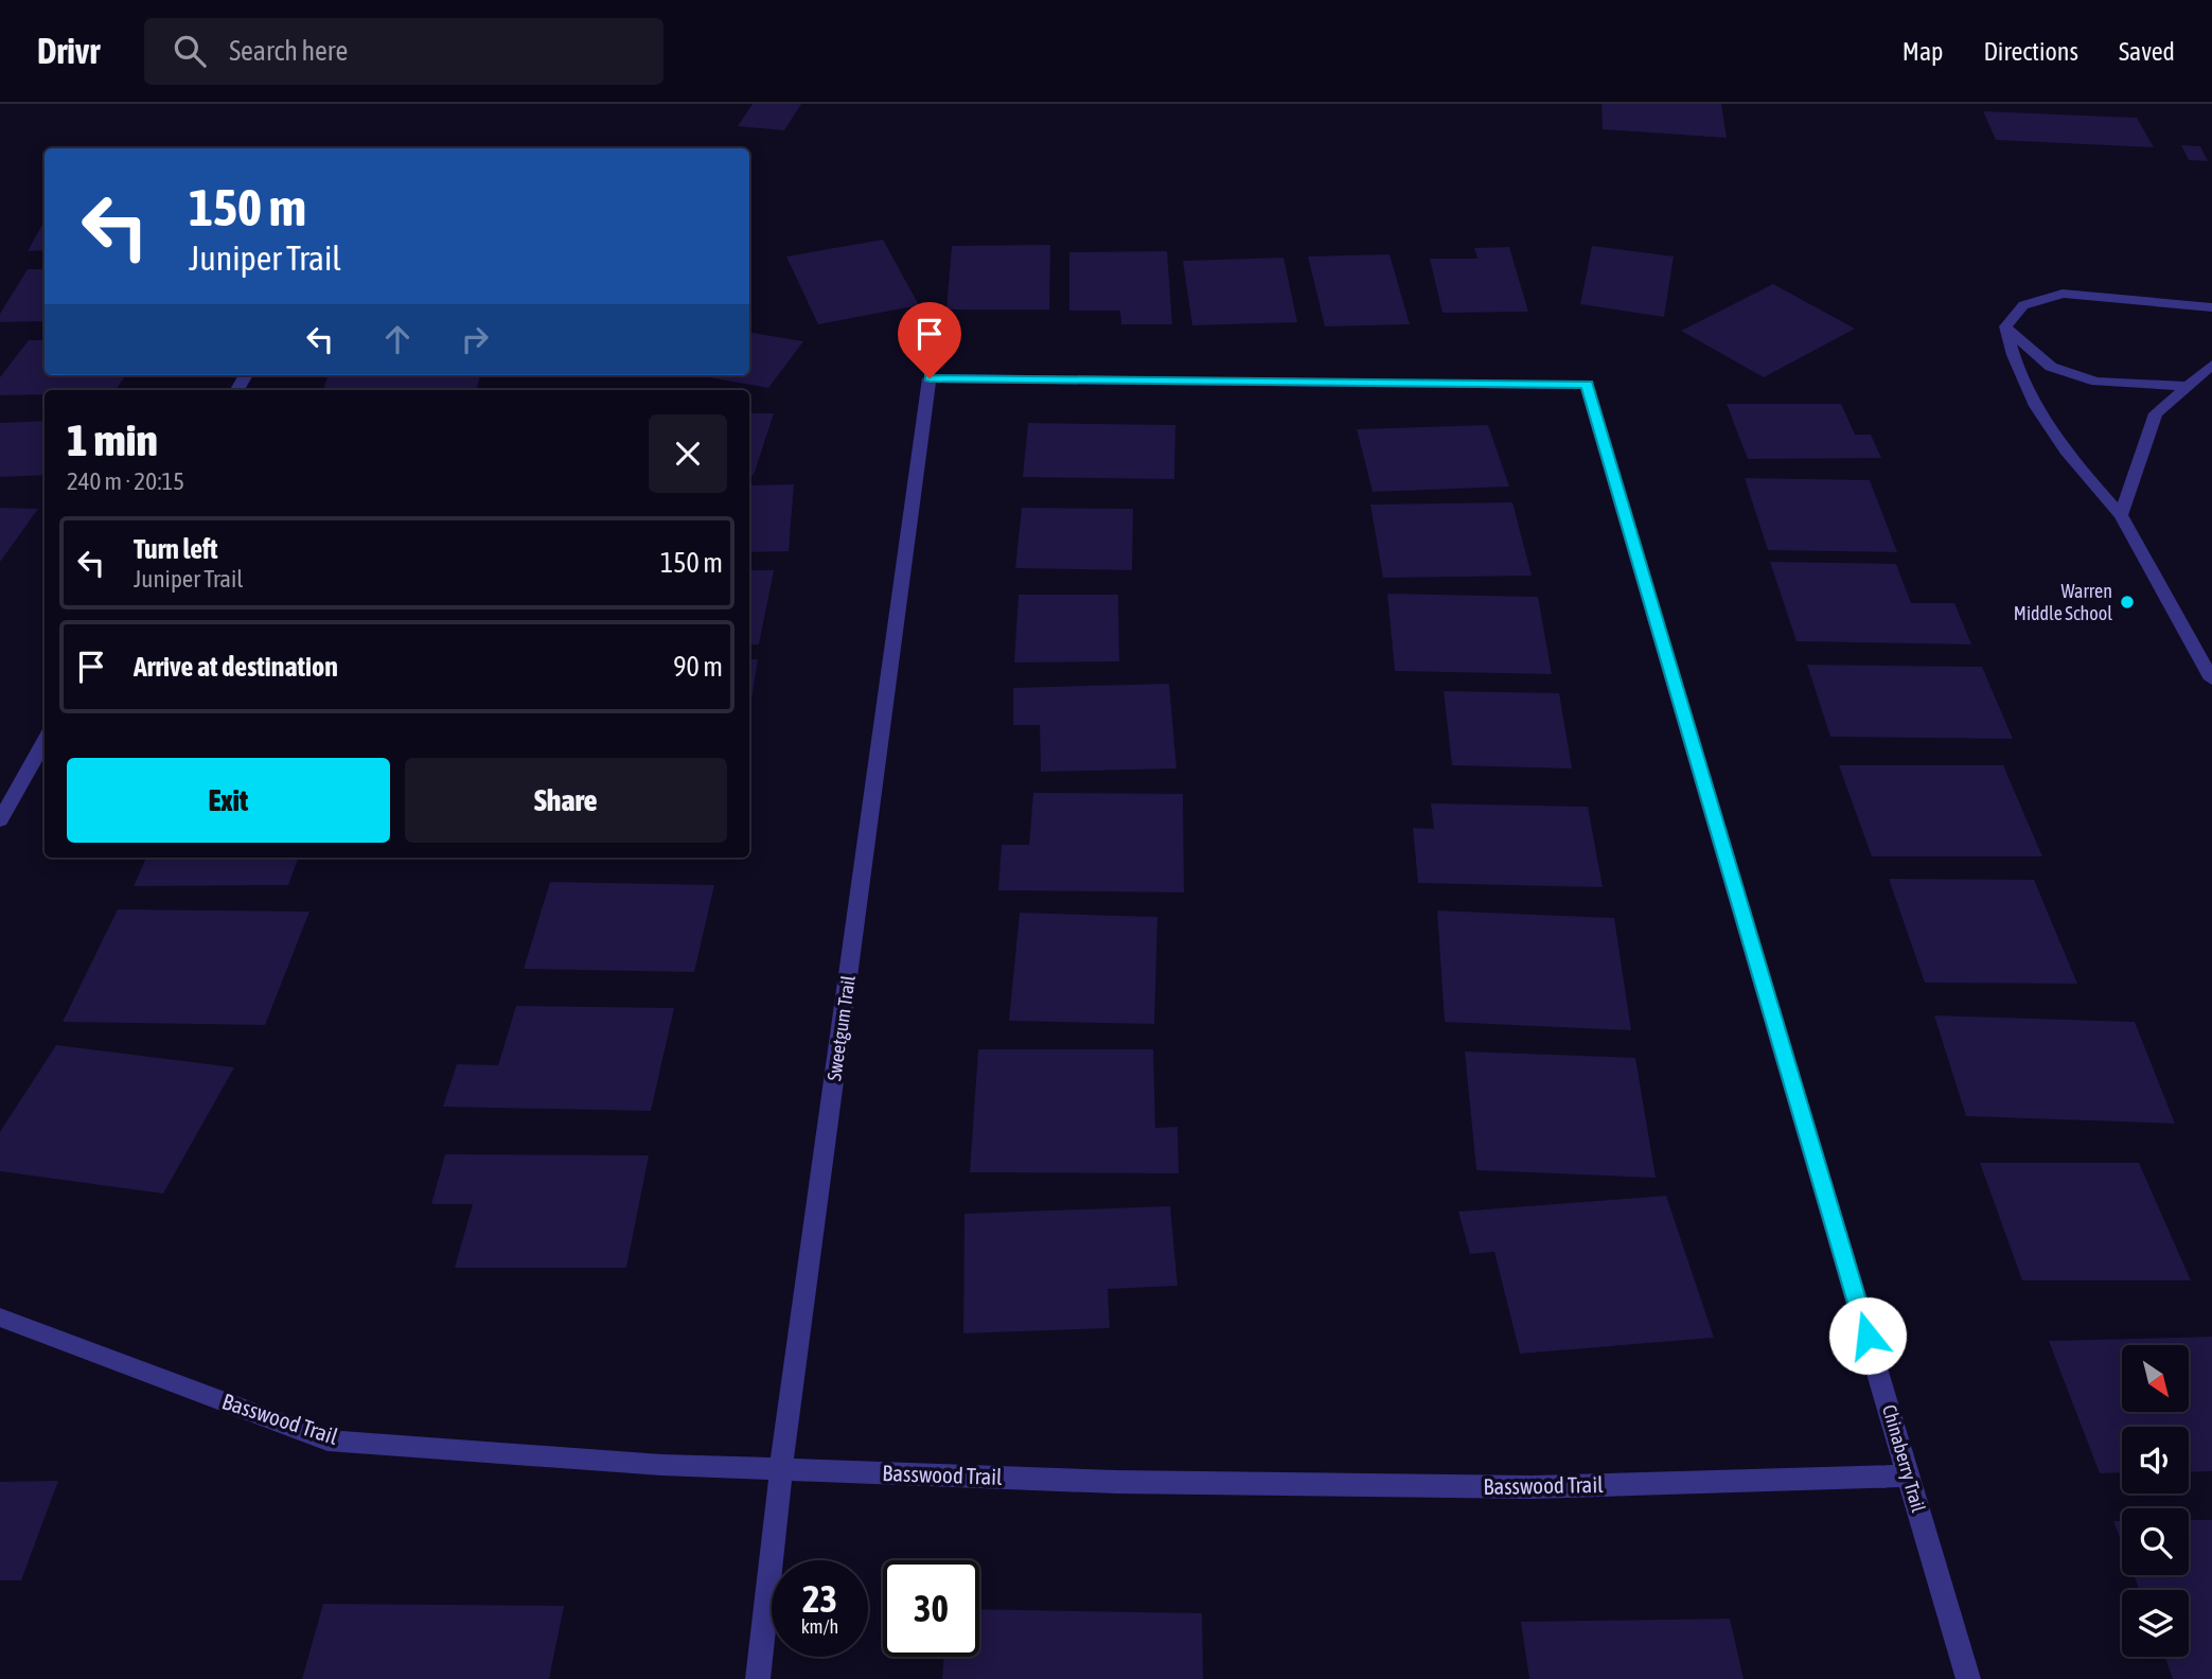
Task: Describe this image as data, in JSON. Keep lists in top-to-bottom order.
{
  "streets": {
    "street": ["Sweetgum Trail", "Basswood Trail", "Chinaberry Trail"]
  },
  "crossings": [
    ["Sweetgum Trail", "Basswood Trail"],
    ["Sweetgum Trail", "Chinaberry Trail"],
    ["Basswood Trail", "Chinaberry Trail"]
  ],
  "places": ["Warren Middle School"],
  "north": "bottom right",
  "page": {
    "header": "Drivr",
    "search": "Search here",
    "nav": ["Map", "Directions", "Saved"],
    "turn": ["150 m", "Juniper Trail"],
    "heading": ["1 min", "240 m · 20:15"],
    "list": [
      {
        "name": "Turn left",
        "note": "Juniper Trail",
        "value": "150 m"
      },
      {
        "name": "Arrive at destination",
        "value": "90 m"
      }
    ],
    "buttons": ["Exit", "Share"],
    "speed": "23 km/h",
    "limit": "30"
  }
}
